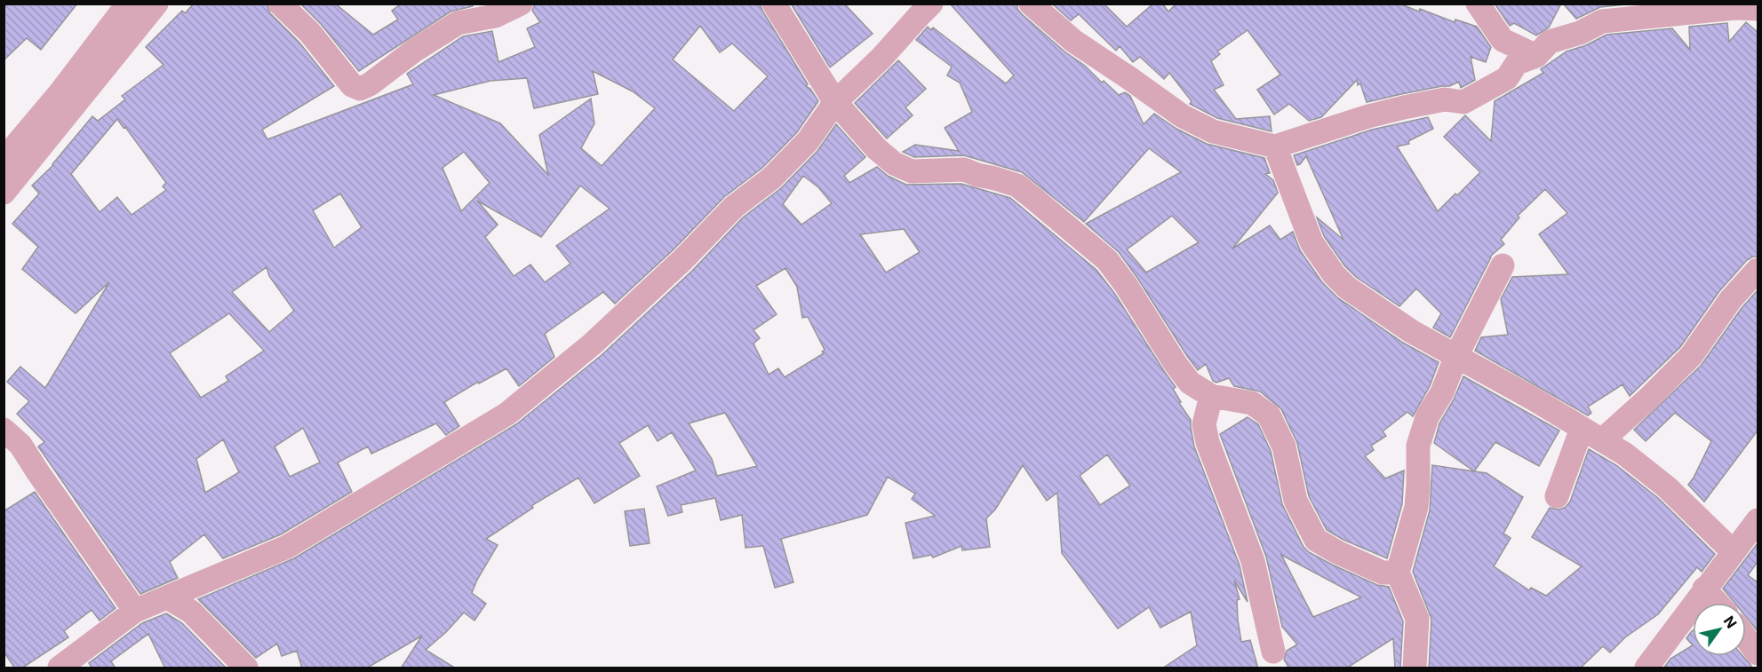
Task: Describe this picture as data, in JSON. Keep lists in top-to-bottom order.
{
  "north": "top right"
}
